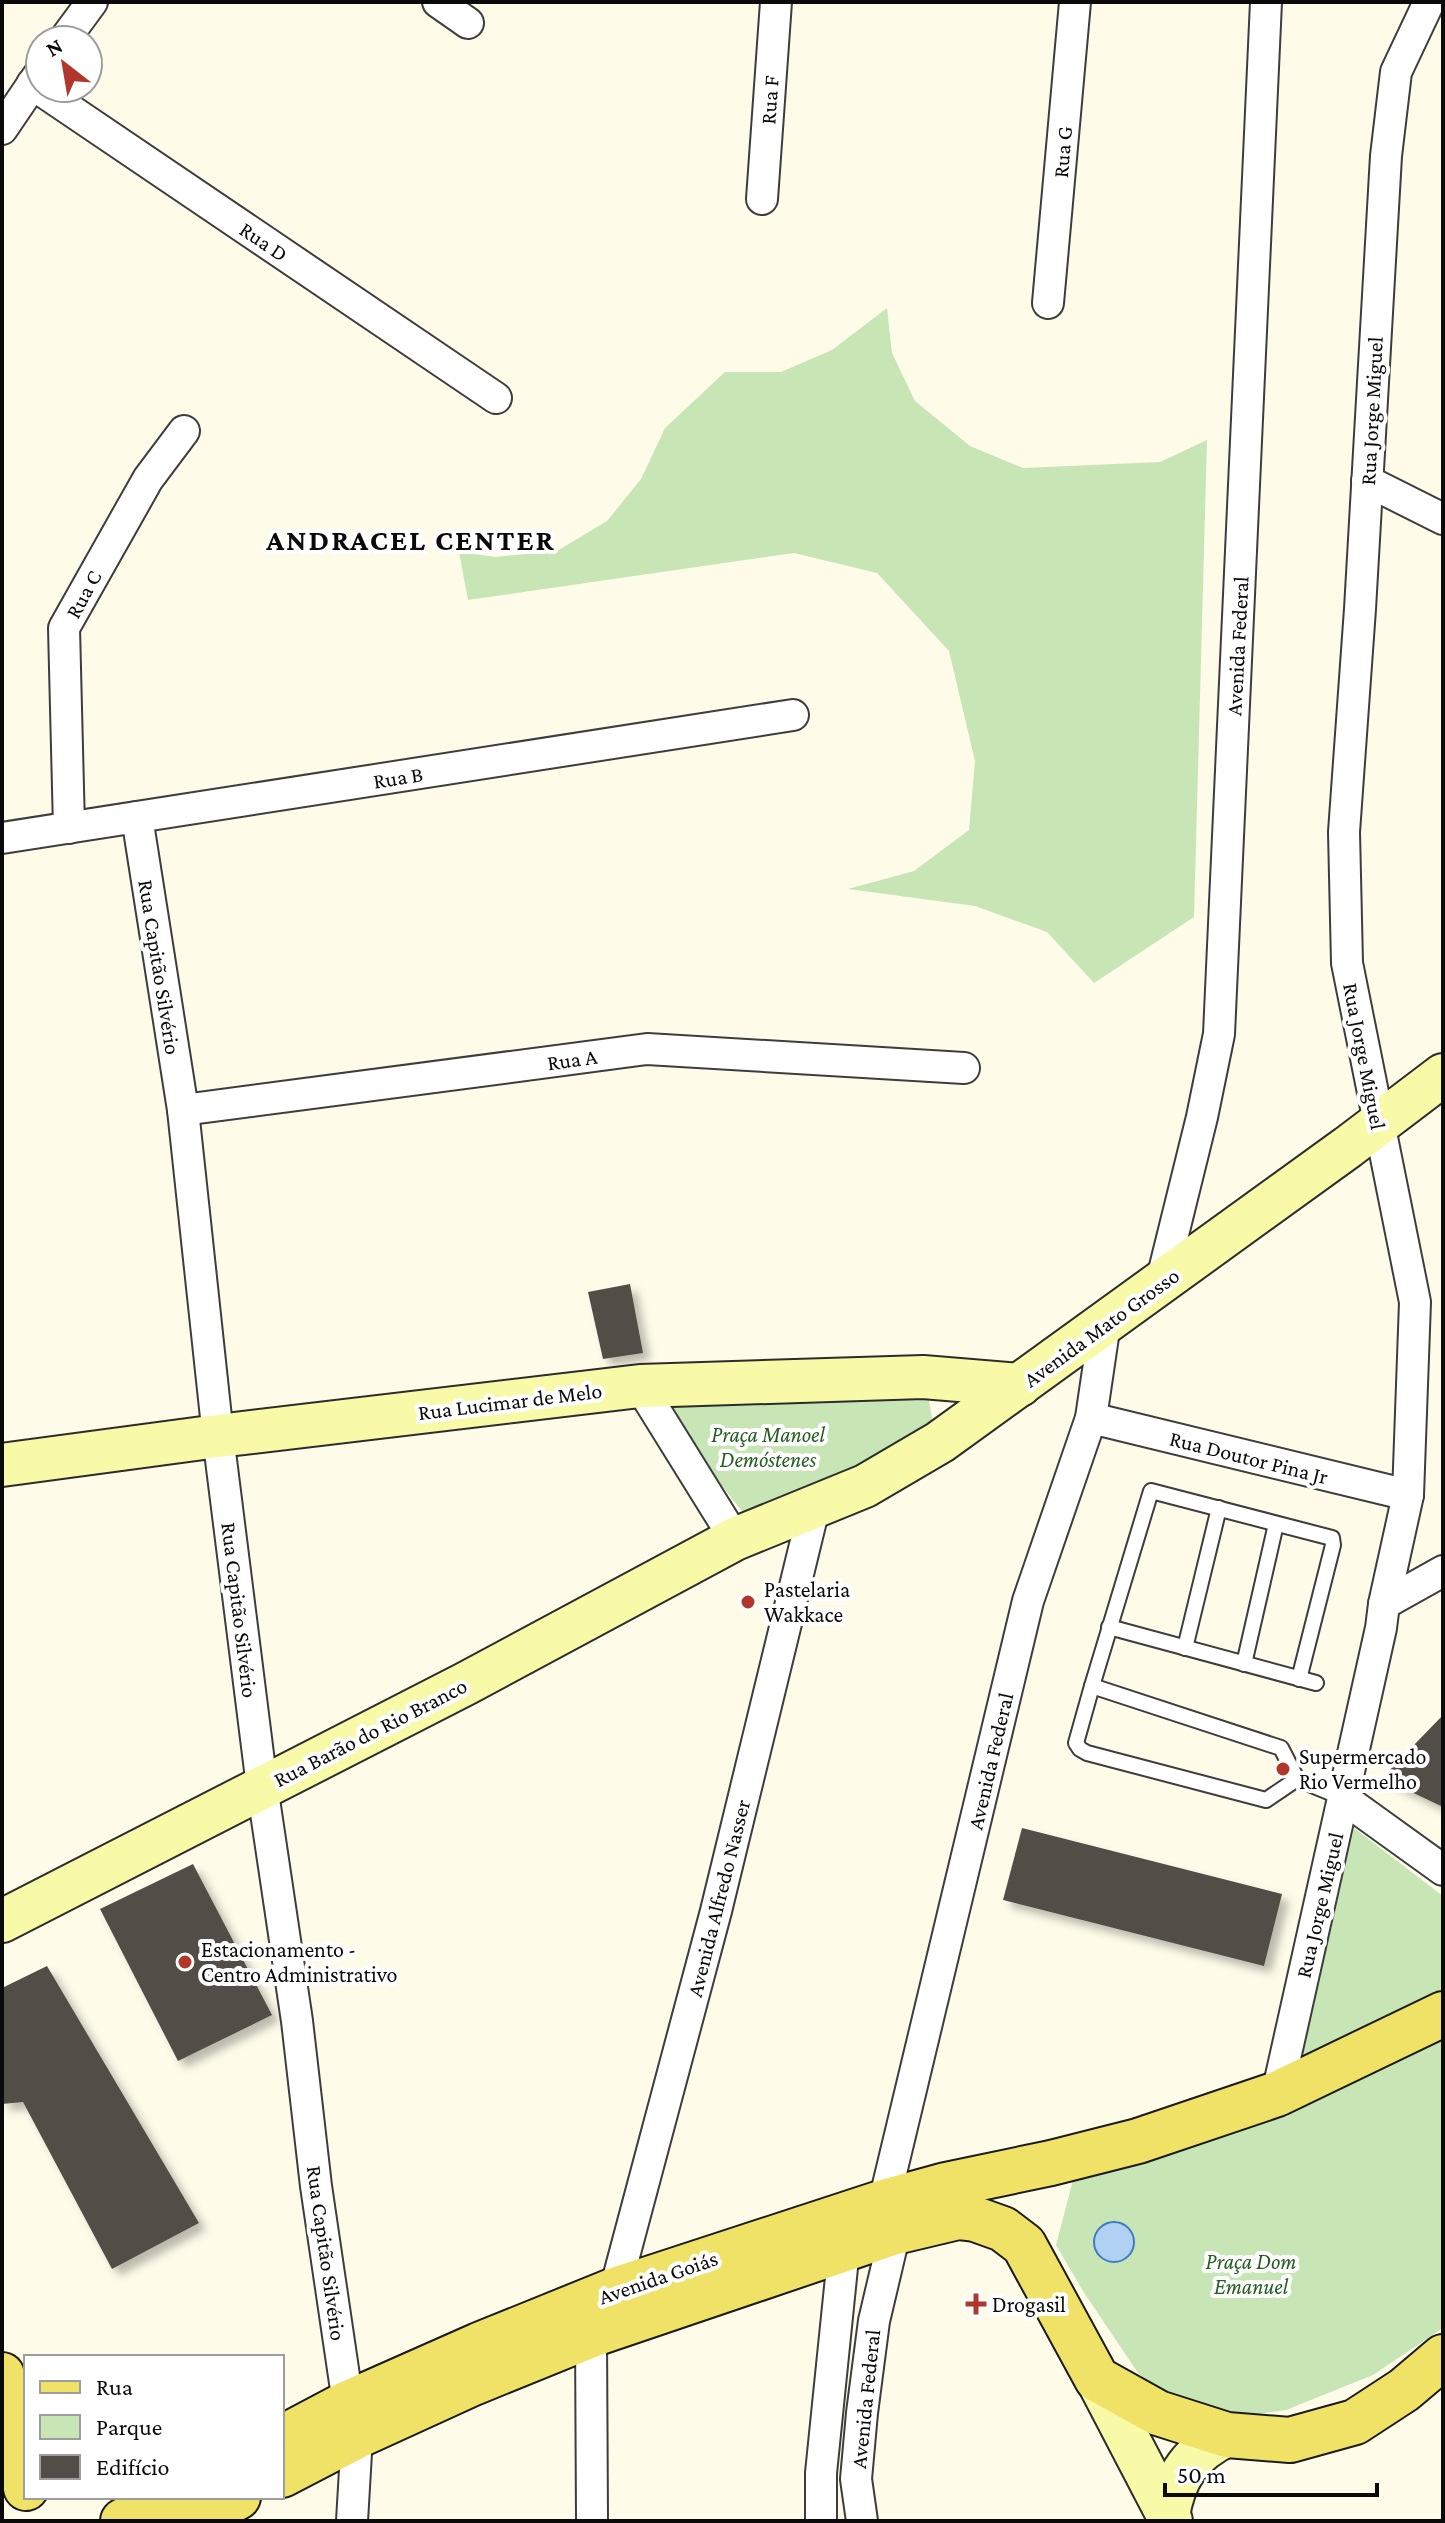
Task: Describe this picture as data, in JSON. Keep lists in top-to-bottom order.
{
  "streets": {
    "main road": [
      "Avenida Mato Grosso",
      "Rua Lucimar de Melo",
      "Rua Barão do Rio Branco",
      "Avenida Goiás"
    ],
    "street": [
      "Rua F",
      "Rua G",
      "Rua D",
      "Rua Jorge Miguel",
      "Rua C",
      "Avenida Federal",
      "Rua B",
      "Rua Capitão Silvério",
      "Rua A",
      "Rua Doutor Pina Jr",
      "Avenida Alfredo Nasser"
    ]
  },
  "crossings": [
    ["Rua Jorge Miguel", "Avenida Mato Grosso"],
    ["Rua Jorge Miguel", "Rua Doutor Pina Jr"],
    ["Rua C", "Rua B"],
    ["Avenida Federal", "Avenida Mato Grosso"],
    ["Avenida Federal", "Rua Doutor Pina Jr"],
    ["Avenida Federal", "Avenida Goiás"],
    ["Rua B", "Rua Capitão Silvério"],
    ["Rua Capitão Silvério", "Rua A"],
    ["Rua Capitão Silvério", "Rua Lucimar de Melo"],
    ["Rua Capitão Silvério", "Rua Barão do Rio Branco"],
    ["Rua Capitão Silvério", "Avenida Goiás"],
    ["Avenida Mato Grosso", "Rua Lucimar de Melo"],
    ["Avenida Mato Grosso", "Rua Barão do Rio Branco"],
    ["Avenida Mato Grosso", "Avenida Alfredo Nasser"],
    ["Avenida Alfredo Nasser", "Avenida Goiás"]
  ],
  "districts": ["ANDRACEL CENTER"],
  "parks": ["Praça Manoel Demóstenes", "Praça Dom Emanuel"],
  "places": {
    "other": ["Pastelaria Wakkace", "Supermercado Rio Vermelho", "Estacionamento - Centro Administrativo"],
    "health": ["Drogasil"]
  },
  "legend": ["Rua", "Parque", "Edifício"],
  "scale_bar": "50 m",
  "north": "top left"
}
